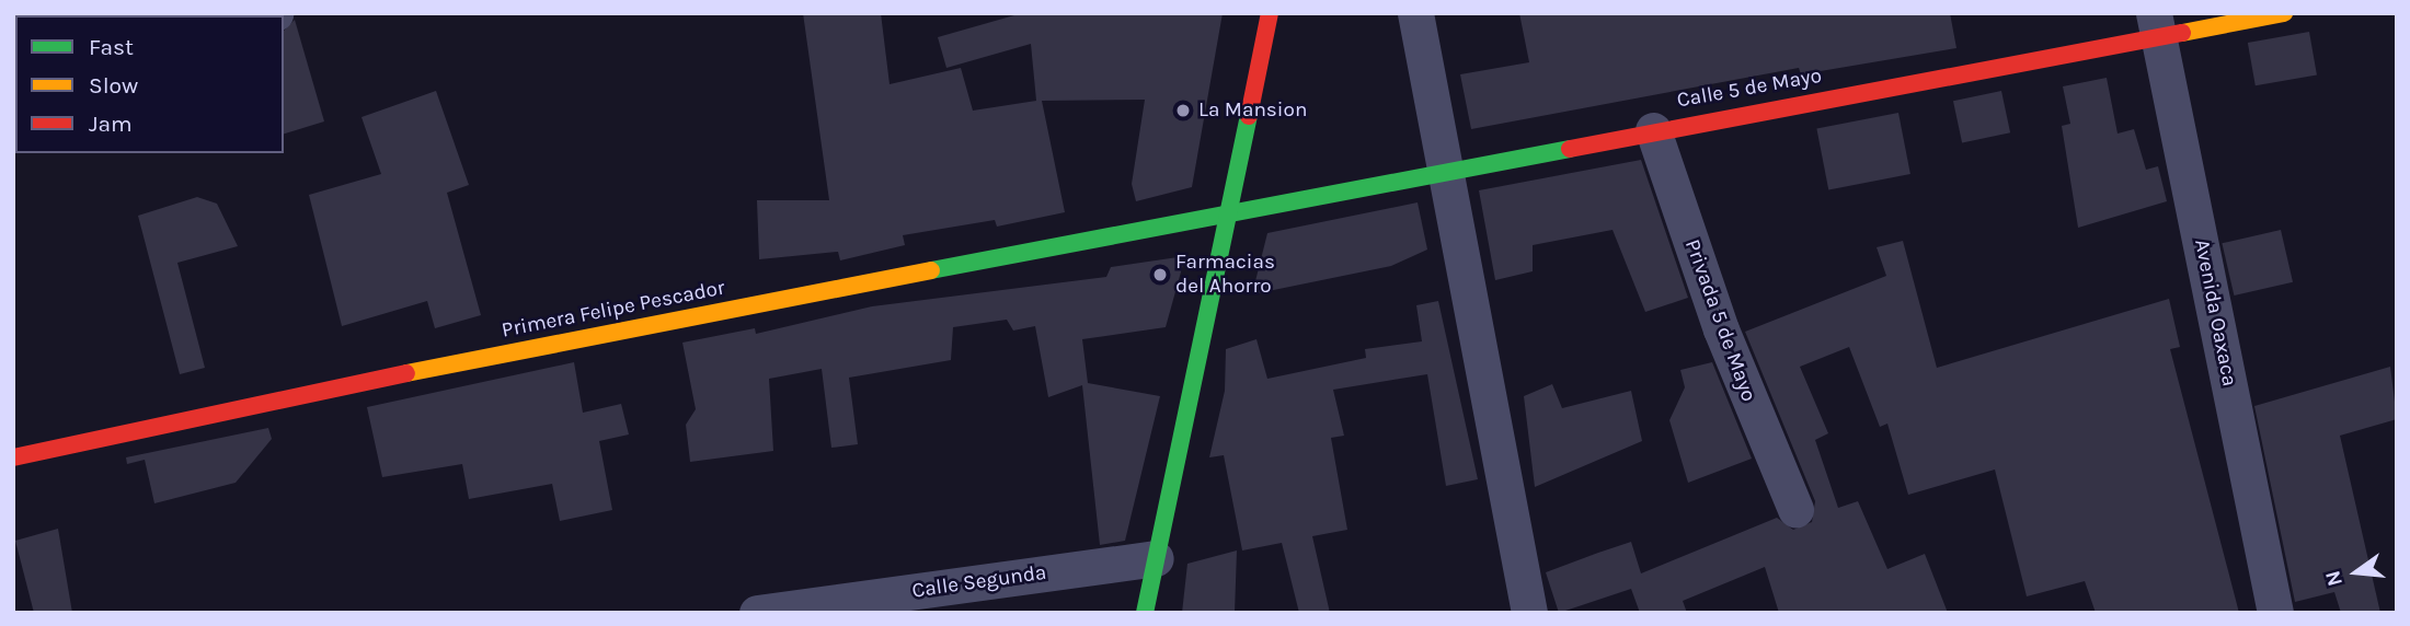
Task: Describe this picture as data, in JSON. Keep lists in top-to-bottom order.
{
  "streets": {
    "street": [
      "Calle 5 de Mayo",
      "Primera Felipe Pescador",
      "Avenida Oaxaca",
      "Privada 5 de Mayo",
      "Calle Segunda"
    ]
  },
  "crossings": [
    ["Calle 5 de Mayo", "Primera Felipe Pescador"],
    ["Calle 5 de Mayo", "Avenida Oaxaca"],
    ["Calle 5 de Mayo", "Privada 5 de Mayo"]
  ],
  "places": ["La Mansion", "Farmacias del Ahorro"],
  "legend": ["Fast", "Slow", "Jam"],
  "north": "left"
}
